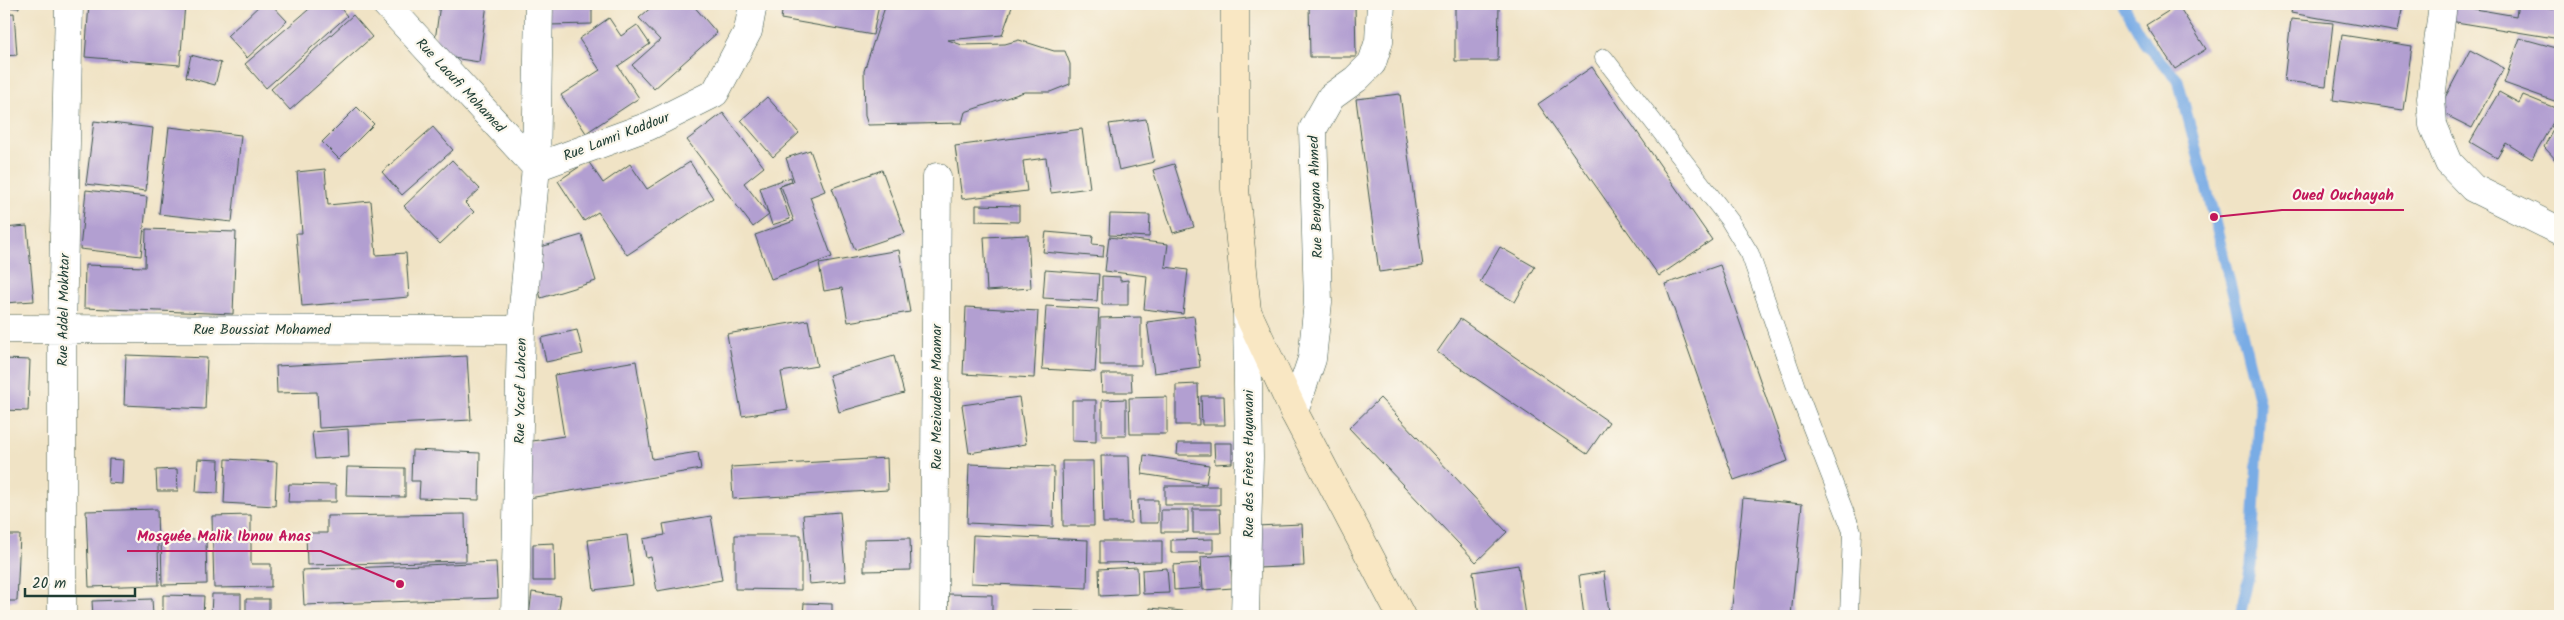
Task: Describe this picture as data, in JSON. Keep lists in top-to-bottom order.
{
  "streets": {
    "street": [
      "Rue Laoufi Mohamed",
      "Rue Lamri Kaddour",
      "Rue Bengana Ahmed",
      "Rue Addel Mokhtar",
      "Rue Boussiat Mohamed",
      "Rue Yacef Lahcen",
      "Rue Mezioudene Maamar",
      "Rue des Frères Hayawani"
    ]
  },
  "crossings": [
    ["Rue Laoufi Mohamed", "Rue Lamri Kaddour"],
    ["Rue Laoufi Mohamed", "Rue Yacef Lahcen"],
    ["Rue Lamri Kaddour", "Rue Yacef Lahcen"],
    ["Rue Addel Mokhtar", "Rue Boussiat Mohamed"],
    ["Rue Boussiat Mohamed", "Rue Yacef Lahcen"]
  ],
  "places": ["Oued Ouchayah", "Mosquée Malik Ibnou Anas"],
  "scale_bar": "20 m"
}
